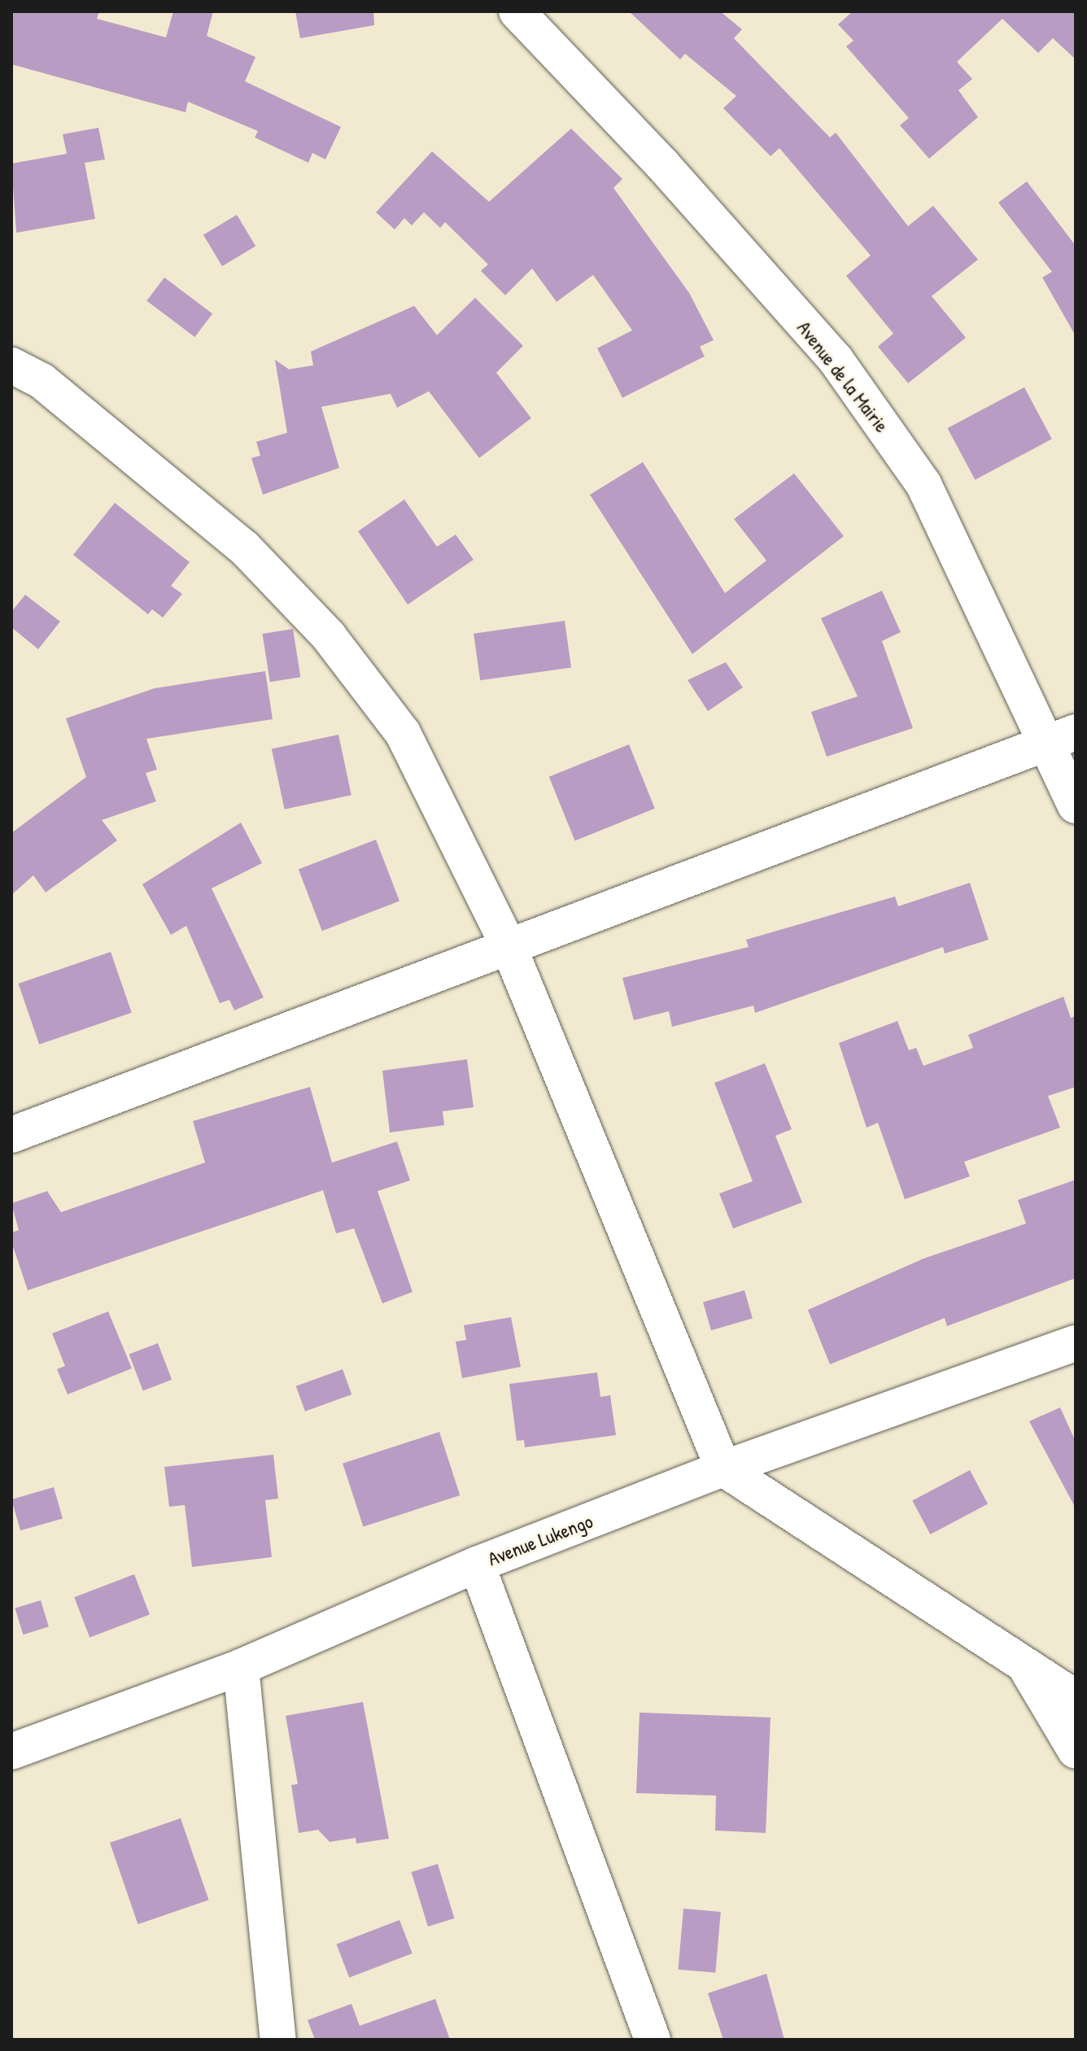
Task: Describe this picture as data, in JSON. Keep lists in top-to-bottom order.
{
  "streets": {
    "street": ["Avenue de la Mairie", "Avenue Lukengo"]
  }
}
